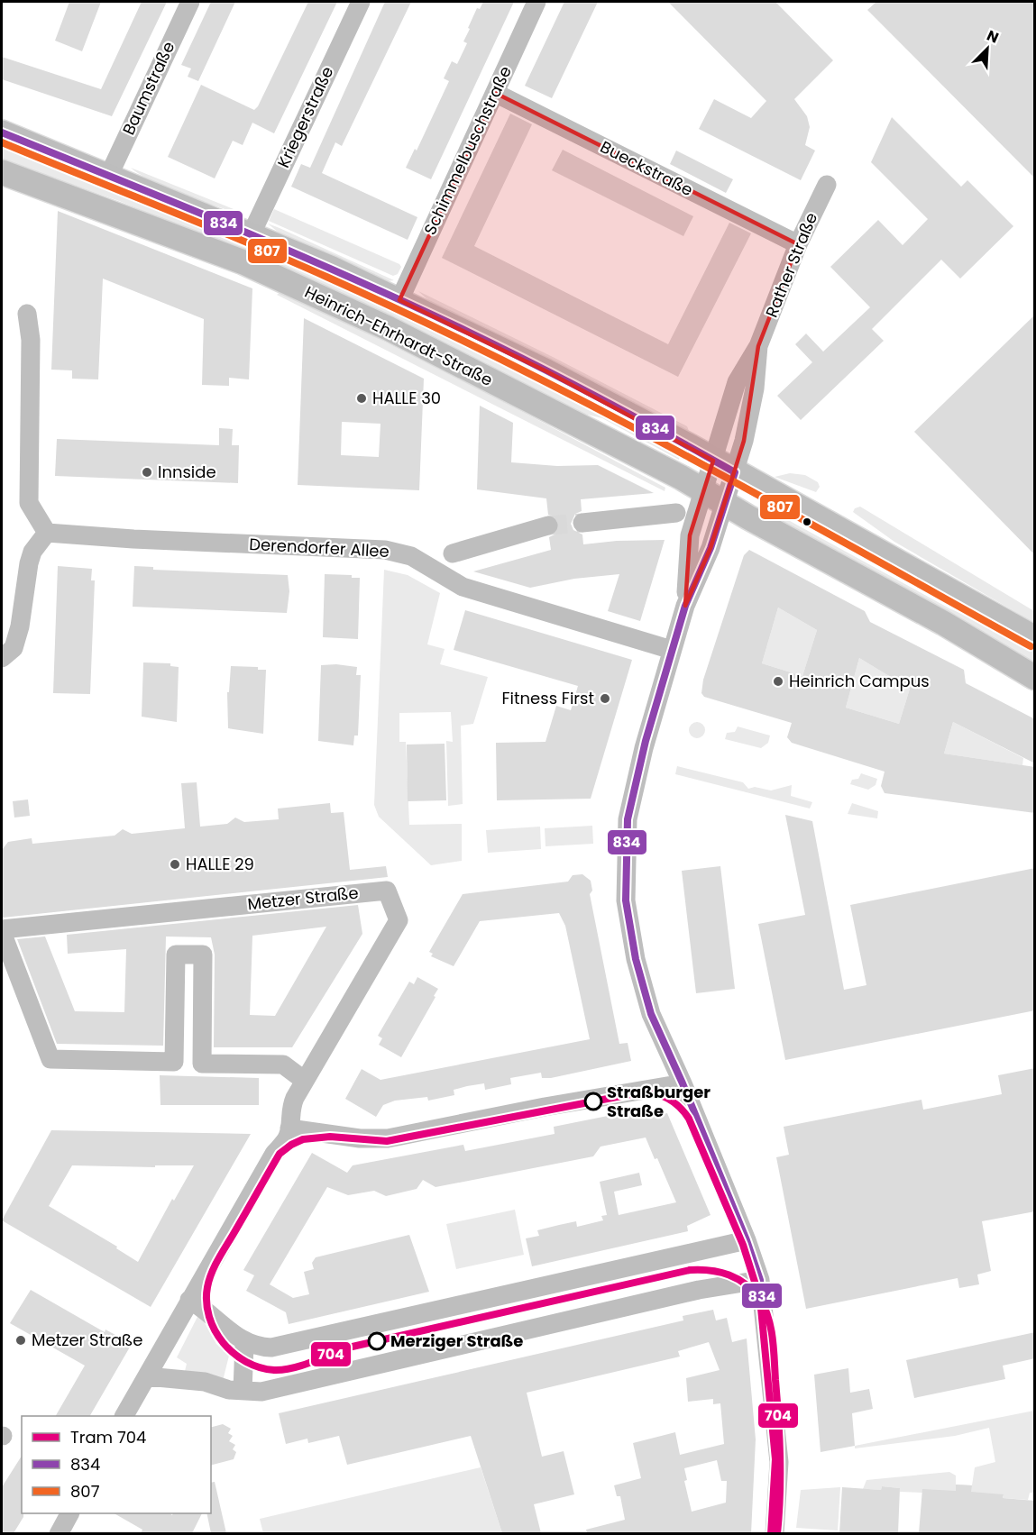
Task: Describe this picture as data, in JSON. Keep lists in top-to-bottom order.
{
  "streets": {
    "main road": ["Heinrich-Ehrhardt-Straße"],
    "street": [
      "Baumstraße",
      "Kriegerstraße",
      "Schimmelbuschstraße",
      "Bueckstraße",
      "Rather Straße",
      "Derendorfer Allee",
      "Metzer Straße"
    ]
  },
  "crossings": [
    ["Baumstraße", "Heinrich-Ehrhardt-Straße"],
    ["Kriegerstraße", "Heinrich-Ehrhardt-Straße"],
    ["Schimmelbuschstraße", "Bueckstraße"],
    ["Schimmelbuschstraße", "Heinrich-Ehrhardt-Straße"],
    ["Bueckstraße", "Rather Straße"],
    ["Rather Straße", "Heinrich-Ehrhardt-Straße"],
    ["Rather Straße", "Derendorfer Allee"]
  ],
  "places": [
    "HALLE 30",
    "Innside",
    "Heinrich Campus",
    "Fitness First",
    "HALLE 29",
    "Straßburger Straße",
    "Metzer Straße",
    "Merziger Straße"
  ],
  "lines": ["transit line 834", "transit line 807", "tram line 704"],
  "legend": ["Tram 704", "834", "807"],
  "north": "top right"
}
